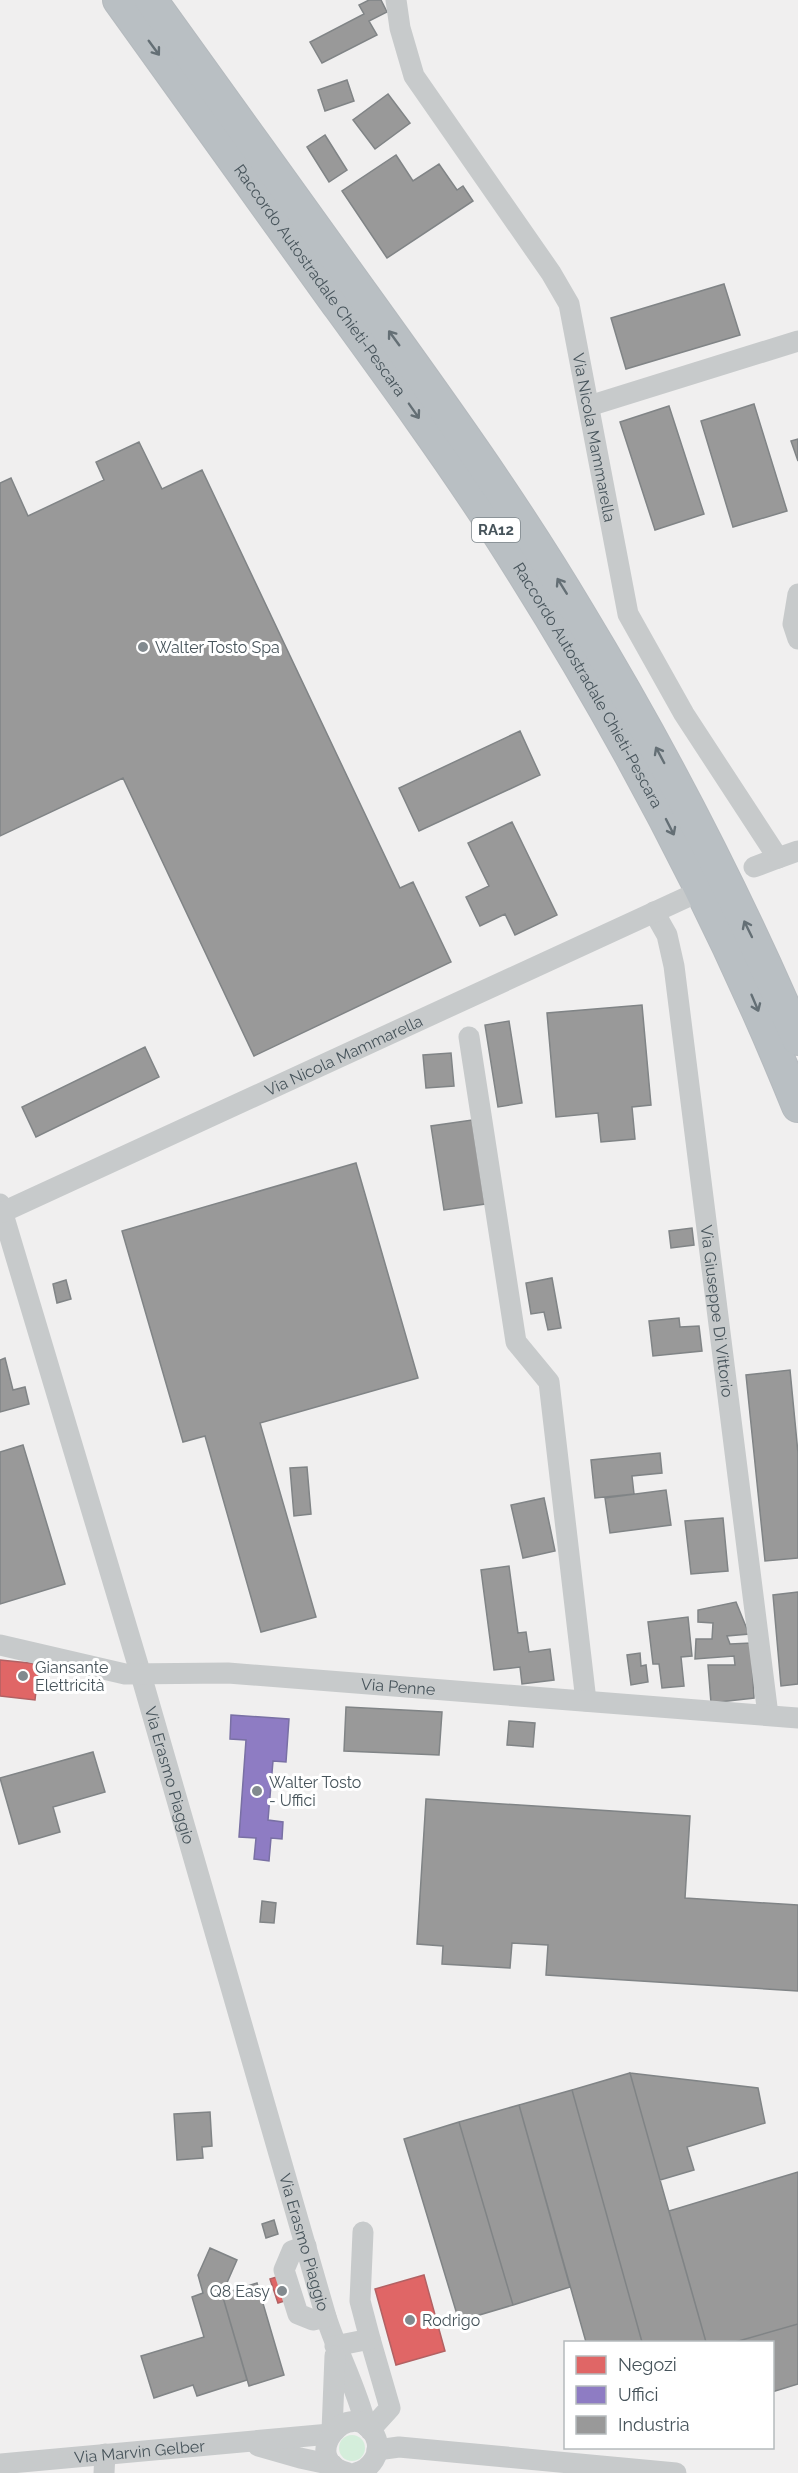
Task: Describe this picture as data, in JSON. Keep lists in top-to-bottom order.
{
  "streets": {
    "highway": ["Raccordo Autostradale Chieti-Pescara", "RA12"],
    "street": [
      "Via Nicola Mammarella",
      "Via Giuseppe Di Vittorio",
      "Via Penne",
      "Via Erasmo Piaggio",
      "Via Marvin Gelber"
    ]
  },
  "crossings": [
    ["Via Nicola Mammarella", "Via Giuseppe Di Vittorio"],
    ["Via Nicola Mammarella", "Via Erasmo Piaggio"],
    ["Via Giuseppe Di Vittorio", "Via Penne"],
    ["Via Penne", "Via Erasmo Piaggio"],
    ["Via Erasmo Piaggio", "Via Marvin Gelber"]
  ],
  "places": [
    "Walter Tosto Spa",
    "Giansante Elettricità",
    "Walter Tosto - Uffici",
    "Q8 Easy",
    "Rodrigo"
  ],
  "legend": ["Negozi", "Uffici", "Industria"]
}
